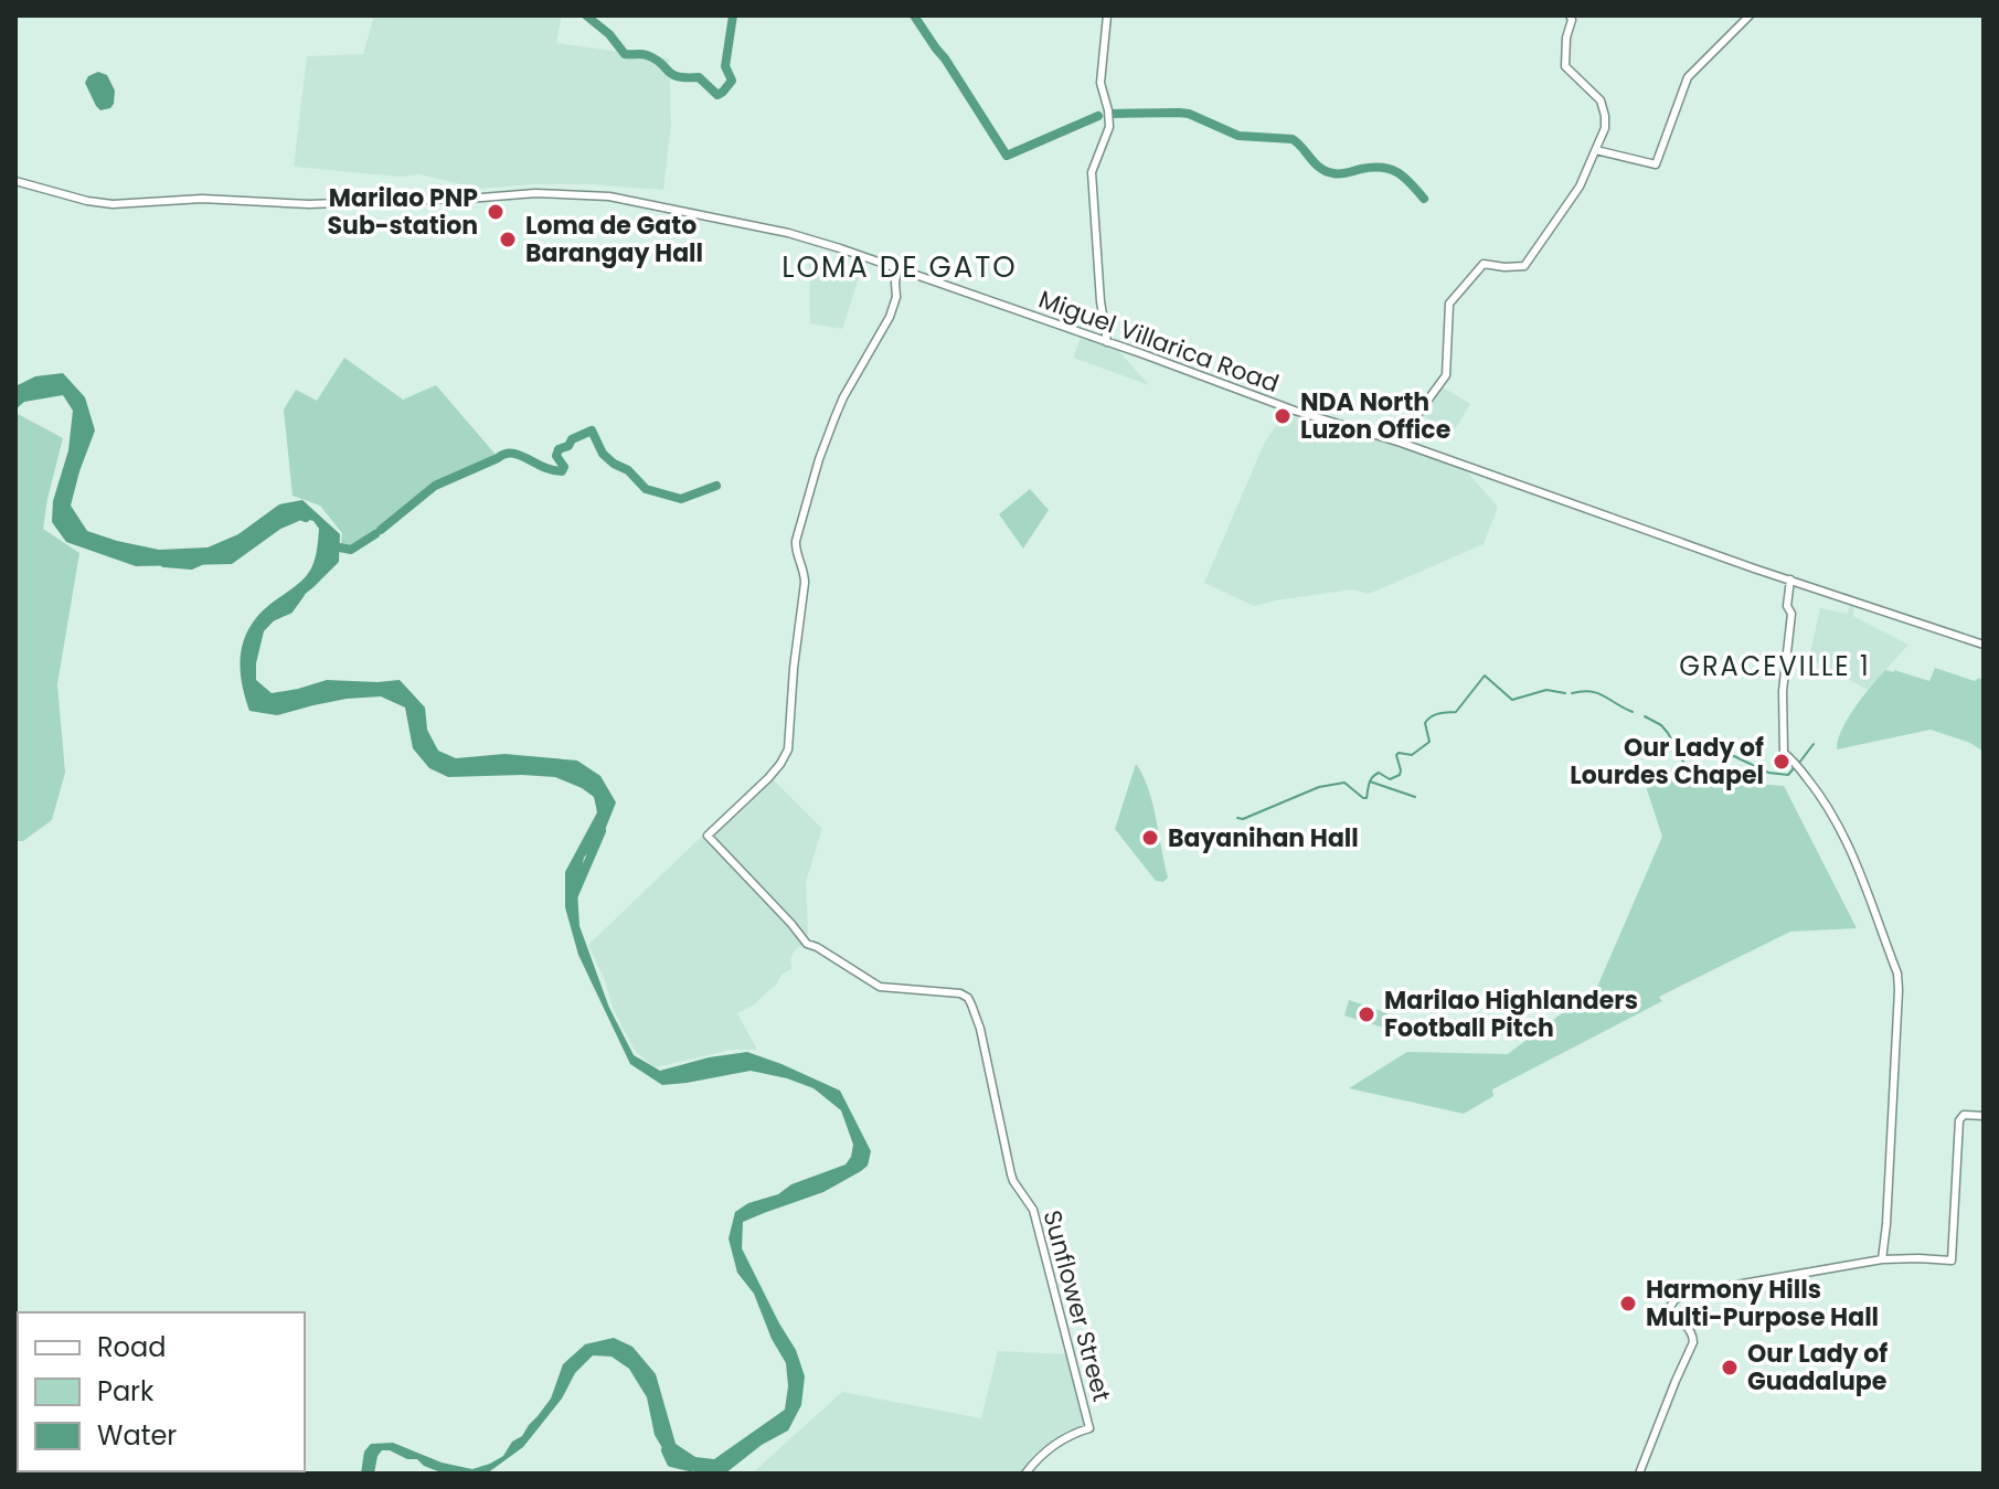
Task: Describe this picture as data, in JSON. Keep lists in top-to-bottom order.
{
  "streets": {
    "main road": ["Miguel Villarica Road", "Sunflower Street"]
  },
  "crossings": [
    ["Miguel Villarica Road", "Sunflower Street"]
  ],
  "districts": ["LOMA DE GATO", "GRACEVILLE 1"],
  "places": [
    "Marilao PNP Sub-station",
    "Loma de Gato Barangay Hall",
    "NDA North Luzon Office",
    "Our Lady of Lourdes Chapel",
    "Bayanihan Hall",
    "Marilao Highlanders Football Pitch",
    "Harmony Hills Multi-Purpose Hall",
    "Our Lady of Guadalupe"
  ],
  "legend": ["Road", "Park", "Water"]
}
